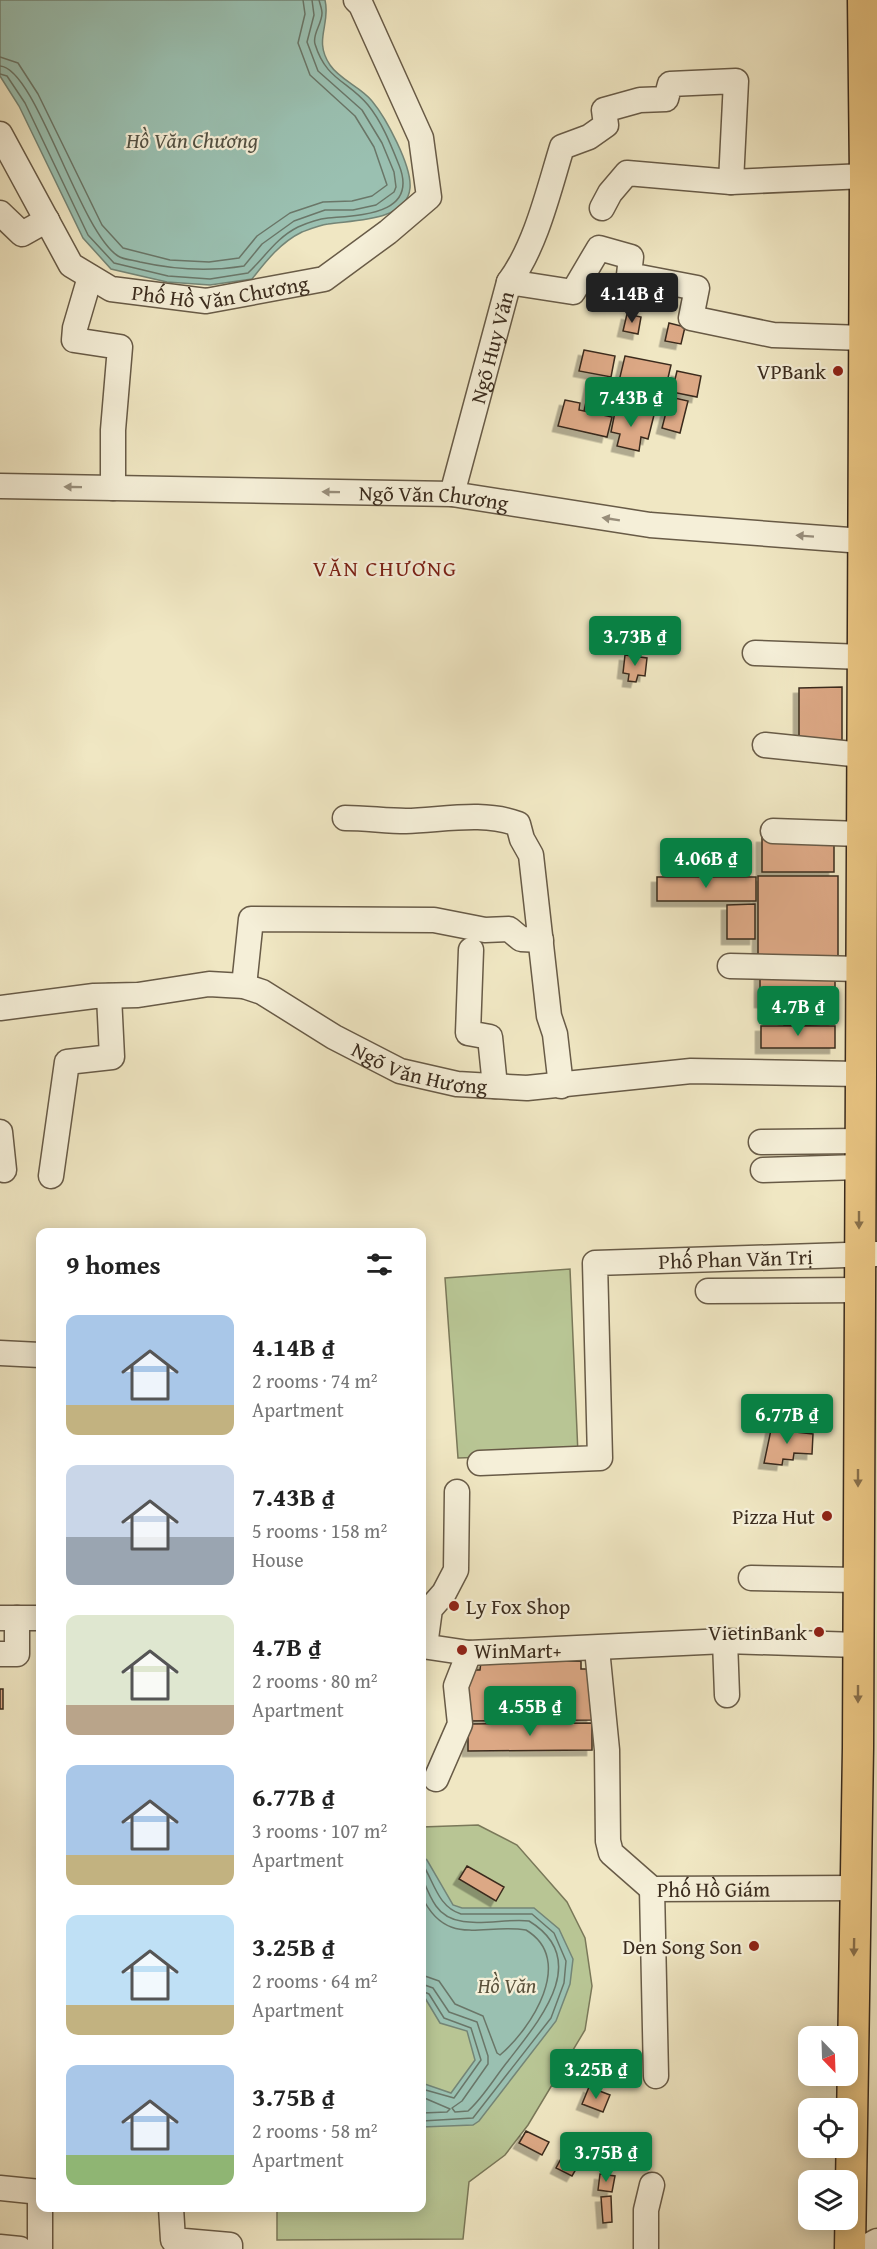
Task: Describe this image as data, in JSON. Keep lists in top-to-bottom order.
{
  "streets": {
    "street": [
      "Phố Hồ Văn Chương",
      "Ngõ Huy Văn",
      "Ngõ Văn Chương",
      "Ngõ Văn Hương",
      "Phố Phan Văn Trị",
      "Phố Hồ Giám"
    ]
  },
  "crossings": [
    ["Ngõ Huy Văn", "Ngõ Văn Chương"]
  ],
  "one_way": ["Ngõ Văn Chương"],
  "districts": ["VĂN CHƯƠNG"],
  "water": ["Hồ Văn Chương"],
  "parks": ["Hồ Văn"],
  "places": [
    "VPBank",
    "Pizza Hut",
    "Ly Fox Shop",
    "VietinBank",
    "WinMart+",
    "Den Song Son"
  ],
  "north": "bottom right",
  "page": {
    "price": [
      "4.14B ₫",
      "7.43B ₫",
      "3.73B ₫",
      "4.06B ₫",
      "4.7B ₫",
      "6.77B ₫",
      "4.55B ₫",
      "3.25B ₫",
      "3.75B ₫"
    ],
    "heading": "9 homes",
    "list": [
      {
        "name": "4.14B ₫",
        "note": "2 rooms · 74 m² · Apartment"
      },
      {
        "name": "7.43B ₫",
        "note": "5 rooms · 158 m² · House"
      },
      {
        "name": "4.7B ₫",
        "note": "2 rooms · 80 m² · Apartment"
      },
      {
        "name": "6.77B ₫",
        "note": "3 rooms · 107 m² · Apartment"
      },
      {
        "name": "3.25B ₫",
        "note": "2 rooms · 64 m² · Apartment"
      },
      {
        "name": "3.75B ₫",
        "note": "2 rooms · 58 m² · Apartment"
      }
    ]
  }
}
